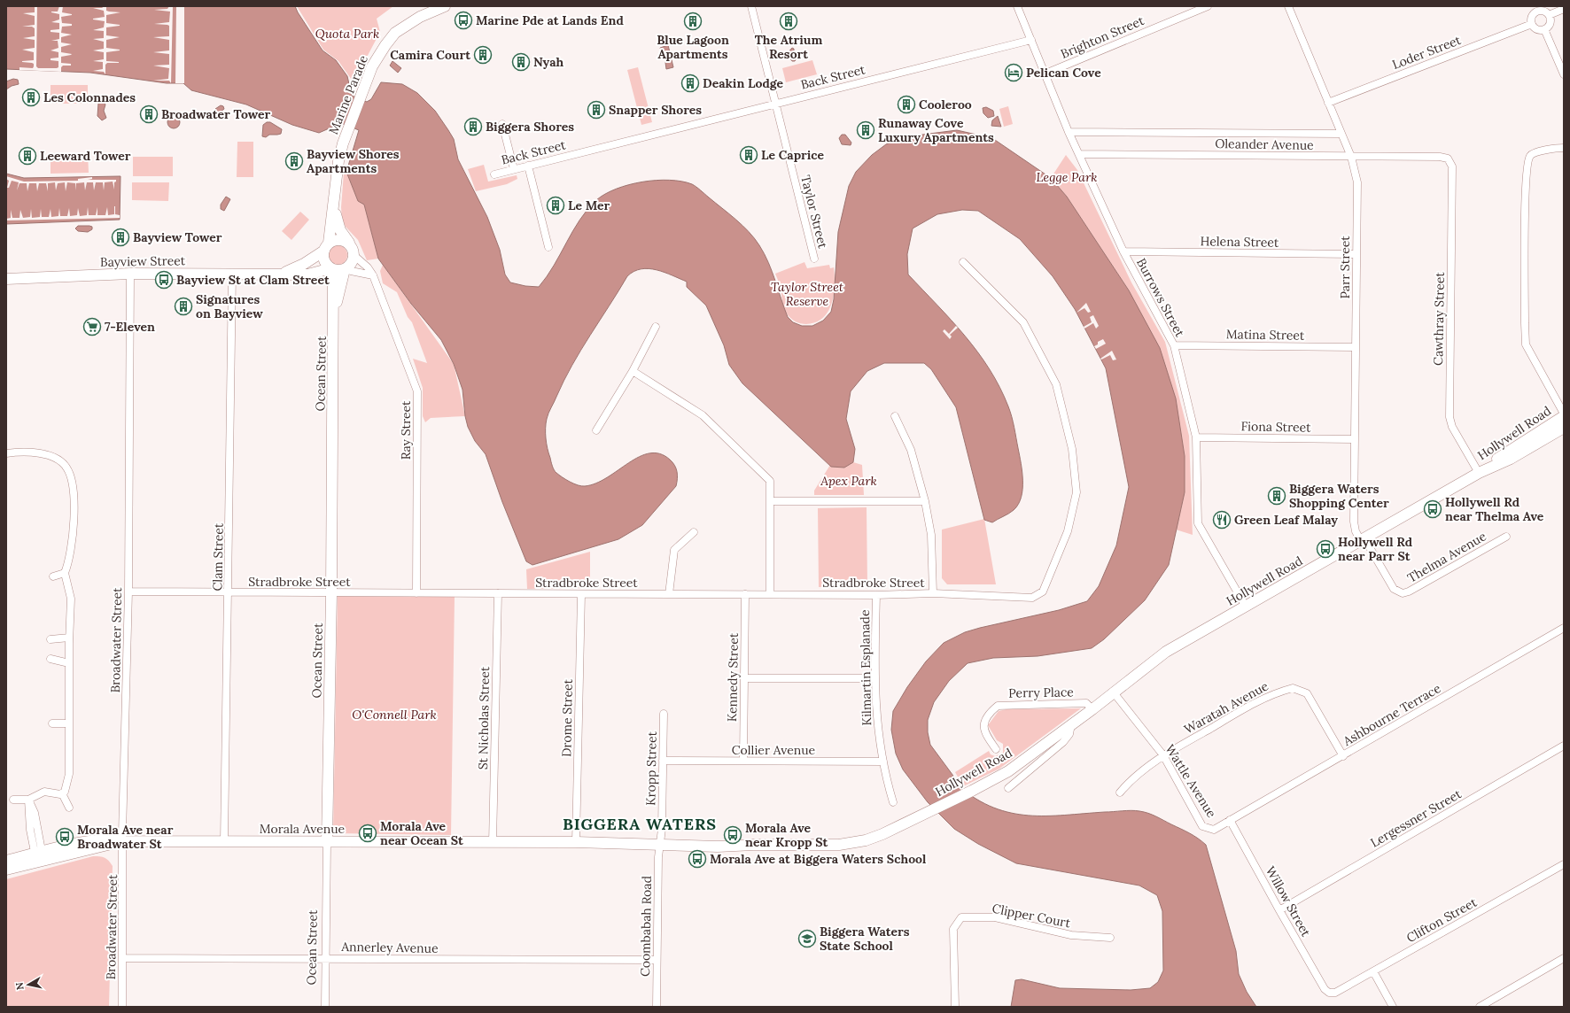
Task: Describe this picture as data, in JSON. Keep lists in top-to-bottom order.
{
  "streets": {
    "main road": [
      "Marine Parade",
      "Bayview Street",
      "Ocean Street",
      "Hollywell Road",
      "Morala Avenue"
    ],
    "street": [
      "Brighton Street",
      "Loder Street",
      "Back Street",
      "Oleander Avenue",
      "Taylor Street",
      "Helena Street",
      "Parr Street",
      "Burrows Street",
      "Cawthray Street",
      "Matina Street",
      "Fiona Street",
      "Ray Street",
      "Clam Street",
      "Thelma Avenue",
      "Stradbroke Street",
      "Broadwater Street",
      "Kilmartin Esplanade",
      "Kennedy Street",
      "Perry Place",
      "Waratah Avenue",
      "Ashbourne Terrace",
      "St Nicholas Street",
      "Drome Street",
      "Collier Avenue",
      "Kropp Street",
      "Wattle Avenue",
      "Lergessner Street",
      "Willow Street",
      "Clipper Court",
      "Clifton Street",
      "Coombabah Road",
      "Annerley Avenue"
    ]
  },
  "crossings": [
    ["Brighton Street", "Burrows Street"],
    ["Loder Street", "Parr Street"],
    ["Back Street", "Taylor Street"],
    ["Back Street", "Burrows Street"],
    ["Marine Parade", "Bayview Street"],
    ["Marine Parade", "Ocean Street"],
    ["Marine Parade", "Ray Street"],
    ["Oleander Avenue", "Parr Street"],
    ["Oleander Avenue", "Burrows Street"],
    ["Oleander Avenue", "Cawthray Street"],
    ["Helena Street", "Parr Street"],
    ["Helena Street", "Burrows Street"],
    ["Bayview Street", "Ocean Street"],
    ["Bayview Street", "Ray Street"],
    ["Bayview Street", "Clam Street"],
    ["Bayview Street", "Broadwater Street"],
    ["Parr Street", "Matina Street"],
    ["Parr Street", "Fiona Street"],
    ["Parr Street", "Hollywell Road"],
    ["Parr Street", "Thelma Avenue"],
    ["Burrows Street", "Matina Street"],
    ["Burrows Street", "Fiona Street"],
    ["Burrows Street", "Hollywell Road"],
    ["Cawthray Street", "Hollywell Road"],
    ["Ocean Street", "Ray Street"],
    ["Ocean Street", "Stradbroke Street"],
    ["Ocean Street", "Morala Avenue"],
    ["Ocean Street", "Annerley Avenue"],
    ["Ray Street", "Stradbroke Street"],
    ["Hollywell Road", "Thelma Avenue"],
    ["Hollywell Road", "Perry Place"],
    ["Hollywell Road", "Wattle Avenue"],
    ["Hollywell Road", "Morala Avenue"],
    ["Clam Street", "Stradbroke Street"],
    ["Clam Street", "Morala Avenue"],
    ["Stradbroke Street", "Broadwater Street"],
    ["Stradbroke Street", "Kilmartin Esplanade"],
    ["Stradbroke Street", "Kennedy Street"],
    ["Stradbroke Street", "St Nicholas Street"],
    ["Stradbroke Street", "Drome Street"],
    ["Broadwater Street", "Morala Avenue"],
    ["Broadwater Street", "Annerley Avenue"],
    ["Kilmartin Esplanade", "Collier Avenue"],
    ["Kennedy Street", "Collier Avenue"],
    ["Waratah Avenue", "Ashbourne Terrace"],
    ["Waratah Avenue", "Wattle Avenue"],
    ["Ashbourne Terrace", "Wattle Avenue"],
    ["Ashbourne Terrace", "Willow Street"],
    ["St Nicholas Street", "Morala Avenue"],
    ["Drome Street", "Morala Avenue"],
    ["Collier Avenue", "Kropp Street"],
    ["Kropp Street", "Morala Avenue"],
    ["Kropp Street", "Coombabah Road"],
    ["Wattle Avenue", "Willow Street"],
    ["Lergessner Street", "Willow Street"],
    ["Morala Avenue", "Coombabah Road"],
    ["Willow Street", "Clifton Street"],
    ["Coombabah Road", "Annerley Avenue"]
  ],
  "districts": ["BIGGERA WATERS"],
  "parks": [
    "Quota Park",
    "Legge Park",
    "Taylor Street Reserve",
    "Apex Park",
    "O'Connell Park"
  ],
  "places": {
    "bus stop": [
      "Marine Pde at Lands End",
      "Bayview St at Clam Street",
      "Hollywell Rd near Thelma Ave",
      "Hollywell Rd near Parr St",
      "Morala Ave near Ocean St",
      "Morala Ave near Kropp St",
      "Morala Ave near Broadwater St",
      "Morala Ave at Biggera Waters School"
    ],
    "building": [
      "Blue Lagoon Apartments",
      "The Atrium Resort",
      "Camira Court",
      "Nyah",
      "Deakin Lodge",
      "Les Colonnades",
      "Cooleroo",
      "Snapper Shores",
      "Broadwater Tower",
      "Biggera Shores",
      "Runaway Cove Luxury Apartments",
      "Le Caprice",
      "Leeward Tower",
      "Bayview Shores Apartments",
      "Le Mer",
      "Bayview Tower",
      "Signatures on Bayview",
      "Biggera Waters Shopping Center"
    ],
    "hotel": ["Pelican Cove"],
    "supermarket": ["7-Eleven"],
    "restaurant": ["Green Leaf Malay"],
    "school or university": ["Biggera Waters State School"]
  },
  "north": "left"
}
